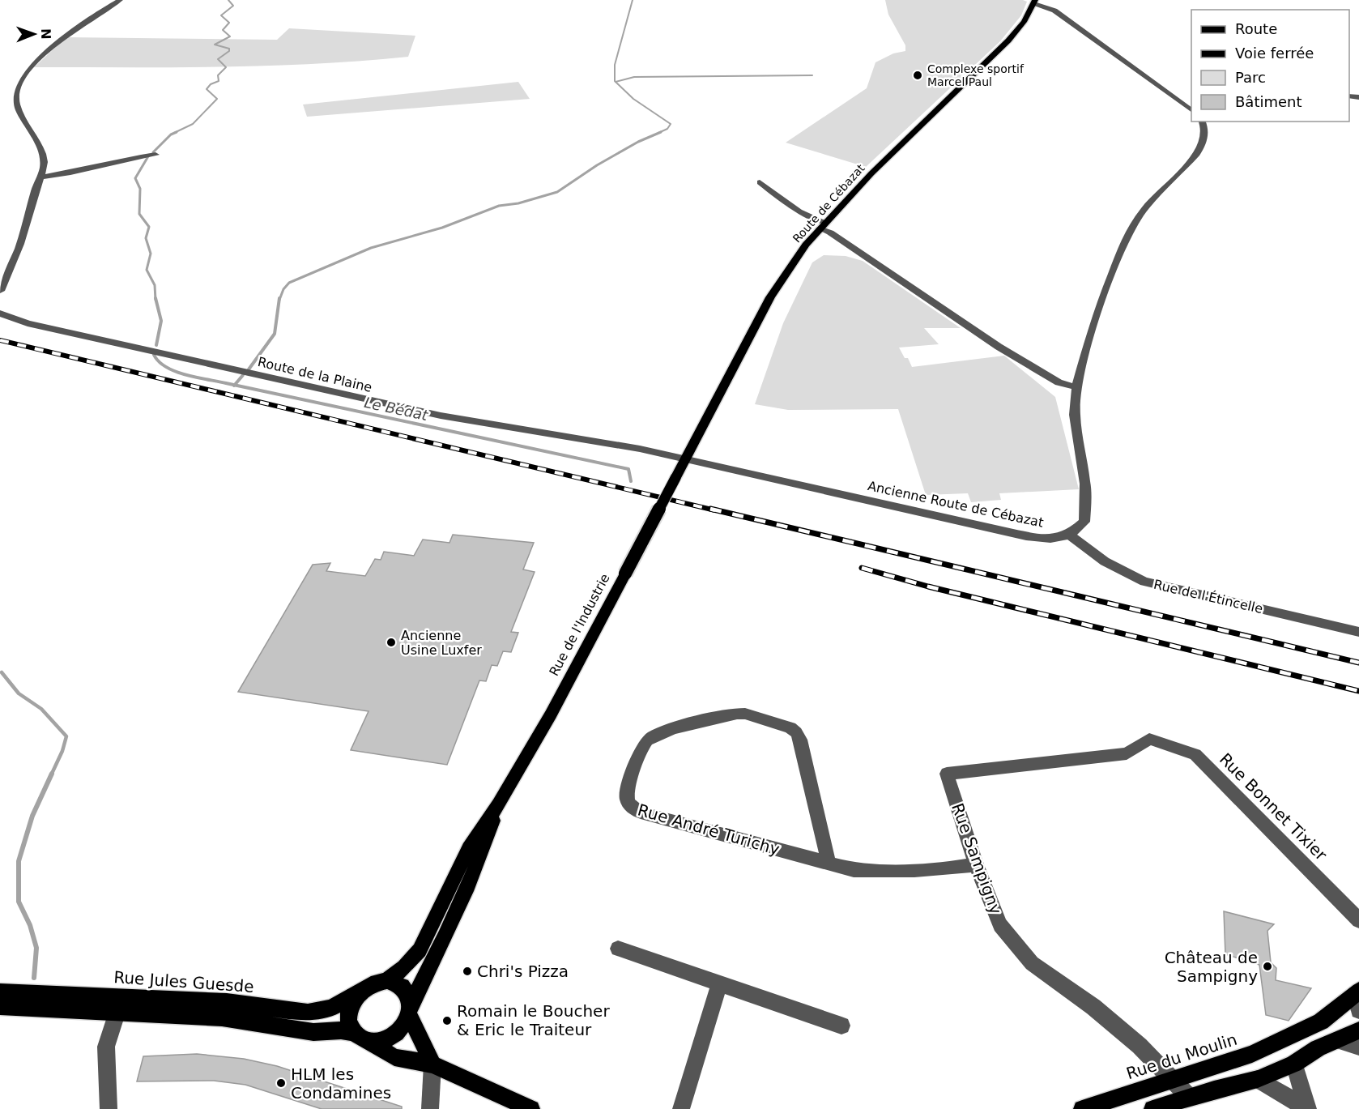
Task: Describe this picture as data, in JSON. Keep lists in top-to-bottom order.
{
  "streets": {
    "main road": [
      "Route de Cébazat",
      "Rue de l'Industrie",
      "Rue Jules Guesde",
      "Rue du Moulin"
    ],
    "street": [
      "Route de la Plaine",
      "Ancienne Route de Cébazat",
      "Rue de l'Étincelle",
      "Rue Bonnet Tixier",
      "Rue André Turichy",
      "Rue Sampigny"
    ]
  },
  "crossings": [
    ["Route de Cébazat", "Route de la Plaine"],
    ["Route de Cébazat", "Ancienne Route de Cébazat"],
    ["Route de Cébazat", "Rue de l'Industrie"],
    ["Route de la Plaine", "Ancienne Route de Cébazat"],
    ["Route de la Plaine", "Rue de l'Industrie"],
    ["Ancienne Route de Cébazat", "Rue de l'Étincelle"],
    ["Ancienne Route de Cébazat", "Rue de l'Industrie"],
    ["Rue de l'Industrie", "Rue Jules Guesde"],
    ["Rue Bonnet Tixier", "Rue Sampigny"],
    ["Rue André Turichy", "Rue Sampigny"],
    ["Rue Sampigny", "Rue du Moulin"]
  ],
  "water": ["Le Bédat"],
  "places": [
    "Complexe sportif Marcel Paul",
    "Ancienne Usine Luxfer",
    "Château de Sampigny",
    "Chri's Pizza",
    "Romain le Boucher & Eric le Traiteur",
    "HLM les Condamines"
  ],
  "legend": [
    "Route",
    "Voie ferrée",
    "Parc",
    "Bâtiment"
  ],
  "north": "right"
}
